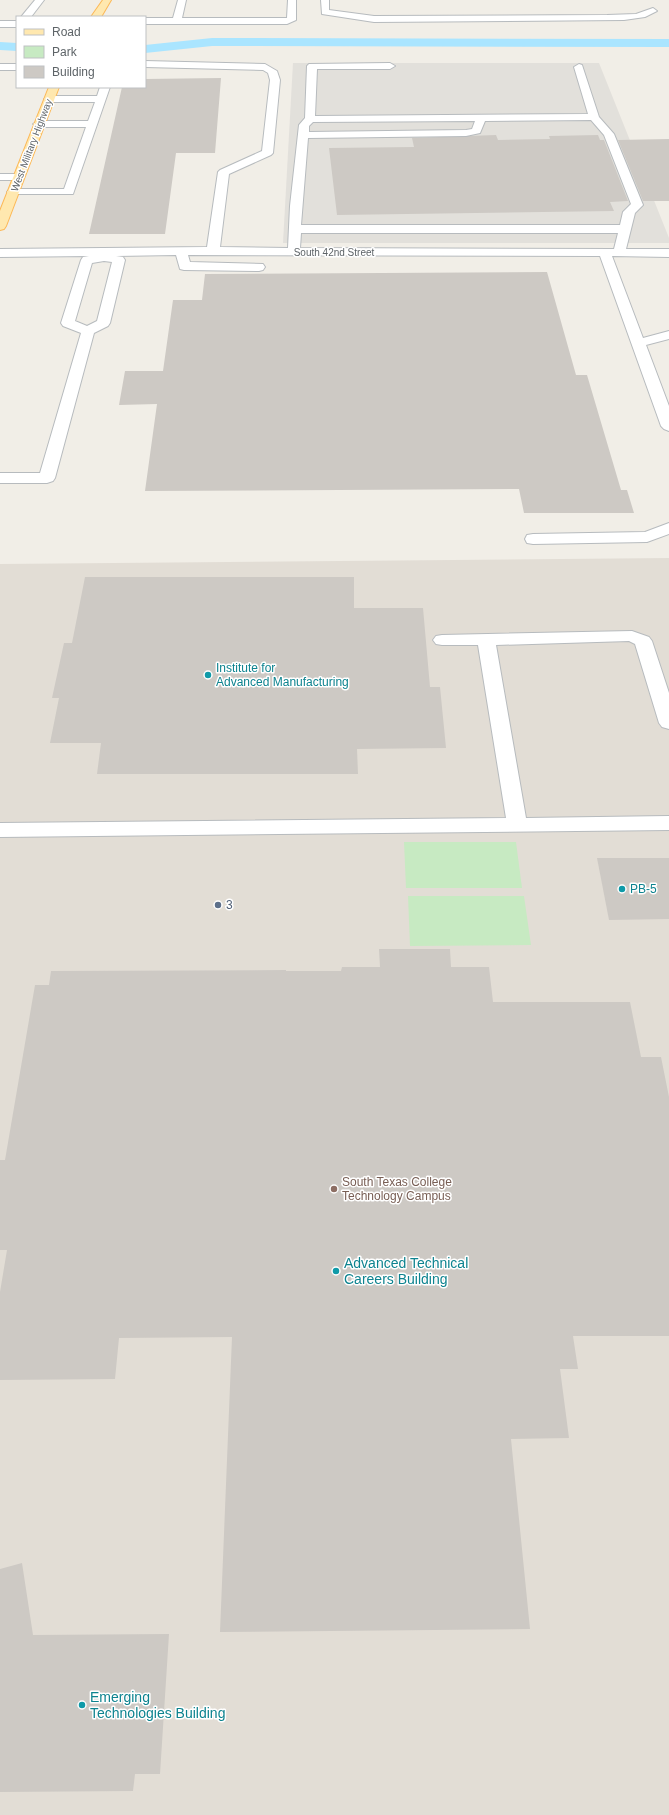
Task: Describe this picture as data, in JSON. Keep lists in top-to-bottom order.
{
  "streets": {
    "main road": ["West Military Highway"],
    "street": ["South 42nd Street"]
  },
  "places": [
    "Institute for Advanced Manufacturing",
    "PB-5",
    "3",
    "South Texas College Technology Campus",
    "Advanced Technical Careers Building",
    "Emerging Technologies Building"
  ],
  "legend": ["Road", "Park", "Building"]
}
